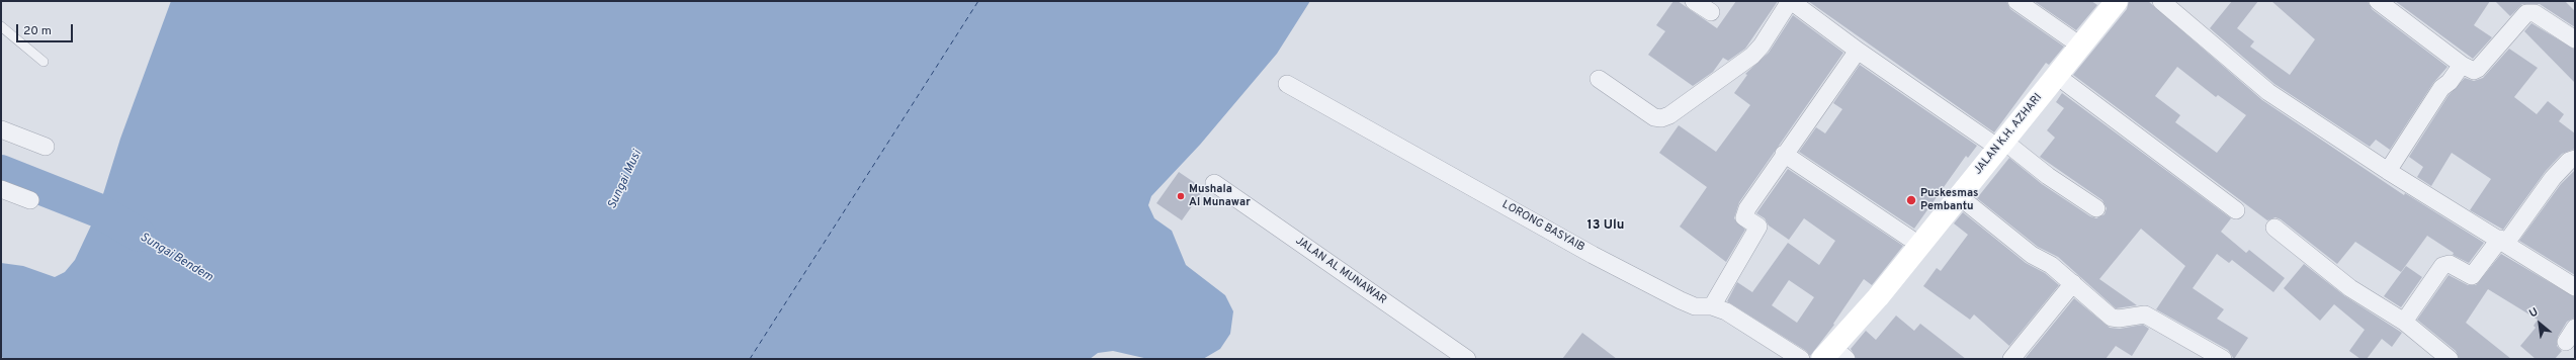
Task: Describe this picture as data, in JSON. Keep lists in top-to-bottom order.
{
  "streets": {
    "street": ["JALAN K.H. AZHARI", "LORONG BASYAIB", "JALAN AL MUNAWAR"]
  },
  "districts": ["13 Ulu"],
  "water": ["Sungai Musi", "Sungai Bendem"],
  "places": ["Mushala Al Munawar", "Puskesmas Pembantu"],
  "scale_bar": "20 m",
  "north": "top left"
}
